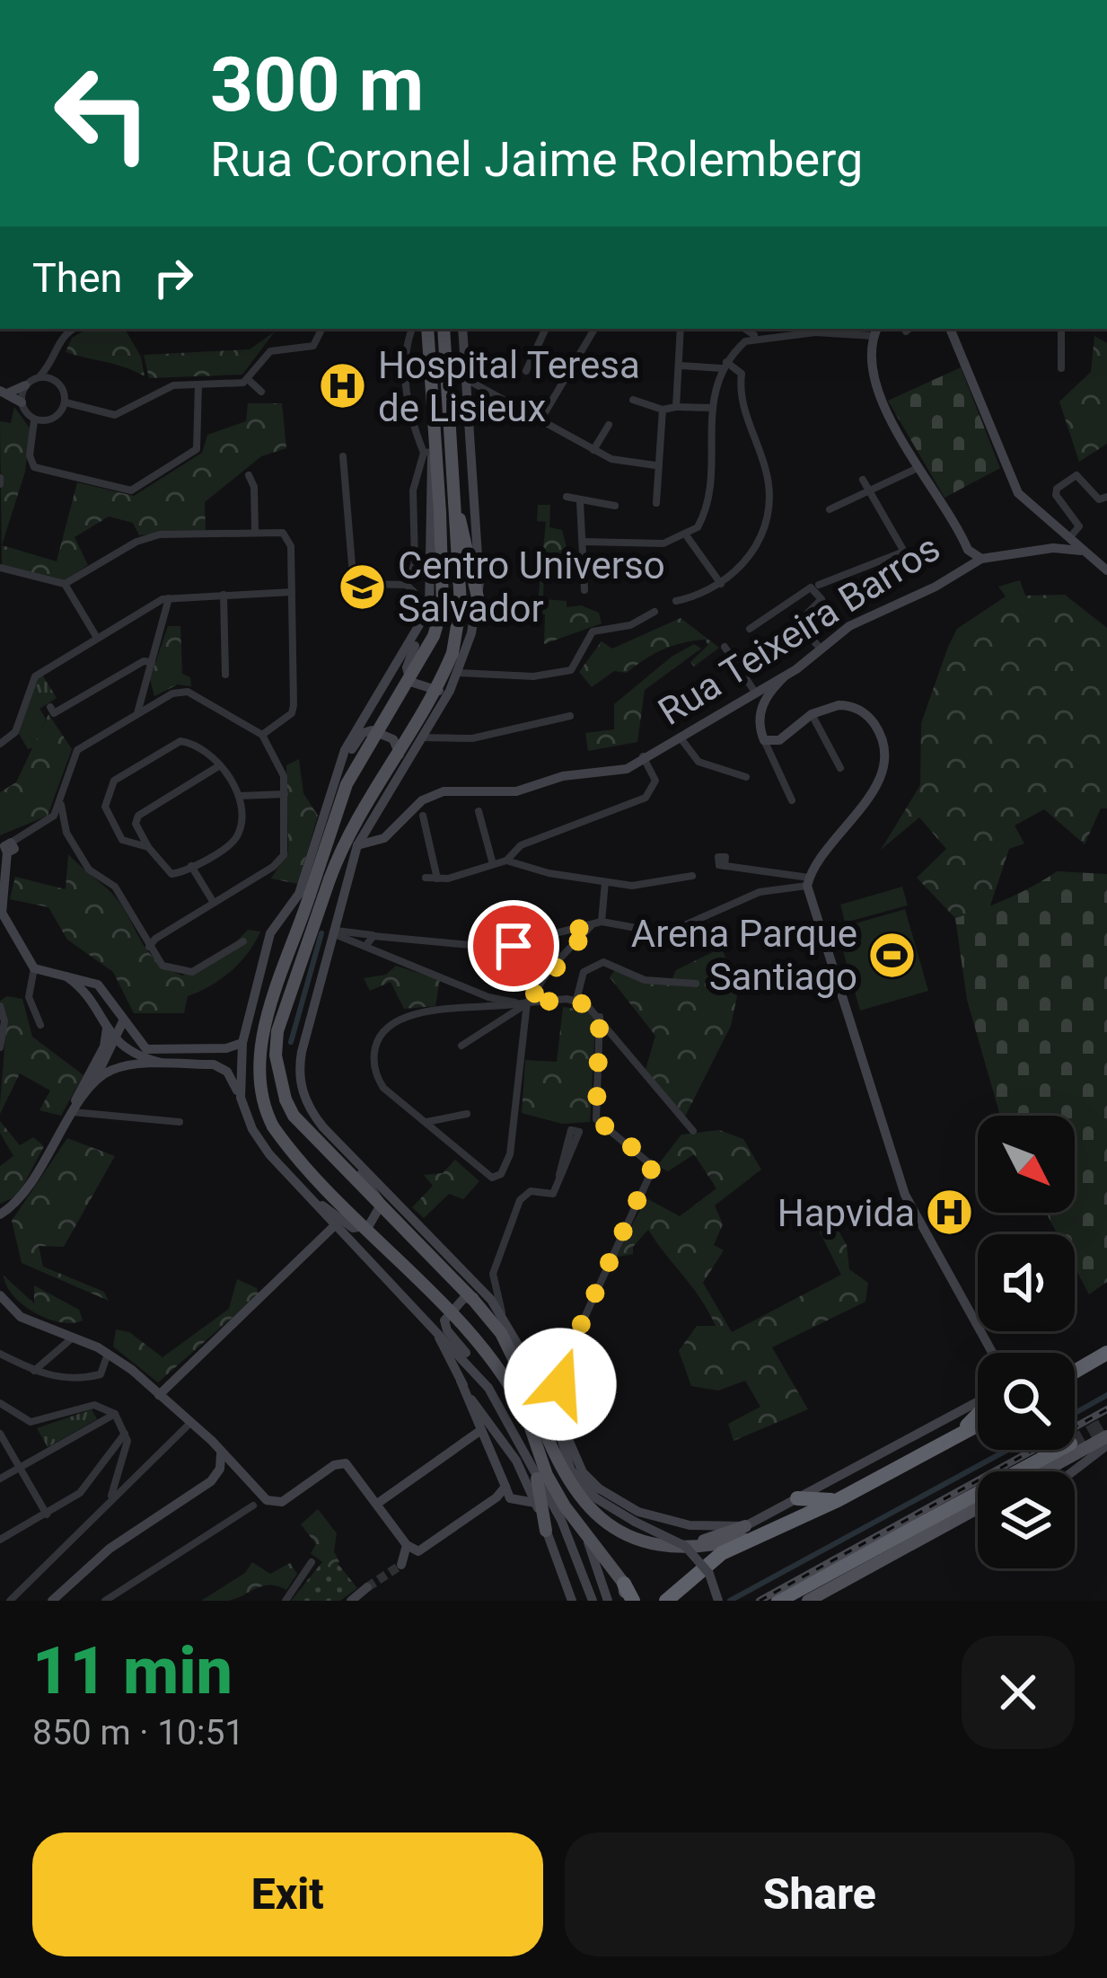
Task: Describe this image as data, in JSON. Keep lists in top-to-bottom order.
{
  "streets": {
    "main road": ["Rua Teixeira Barros"]
  },
  "places": {
    "hospital": ["Hospital Teresa de Lisieux", "Hapvida"],
    "school or university": ["Centro Universo Salvador"],
    "sports": ["Arena Parque Santiago"]
  },
  "north": "bottom right",
  "page": {
    "turn": ["300 m", "Rua Coronel Jaime Rolemberg"],
    "then": "Then",
    "heading": ["11 min", "850 m · 10:51"],
    "buttons": ["Exit", "Share"]
  }
}
